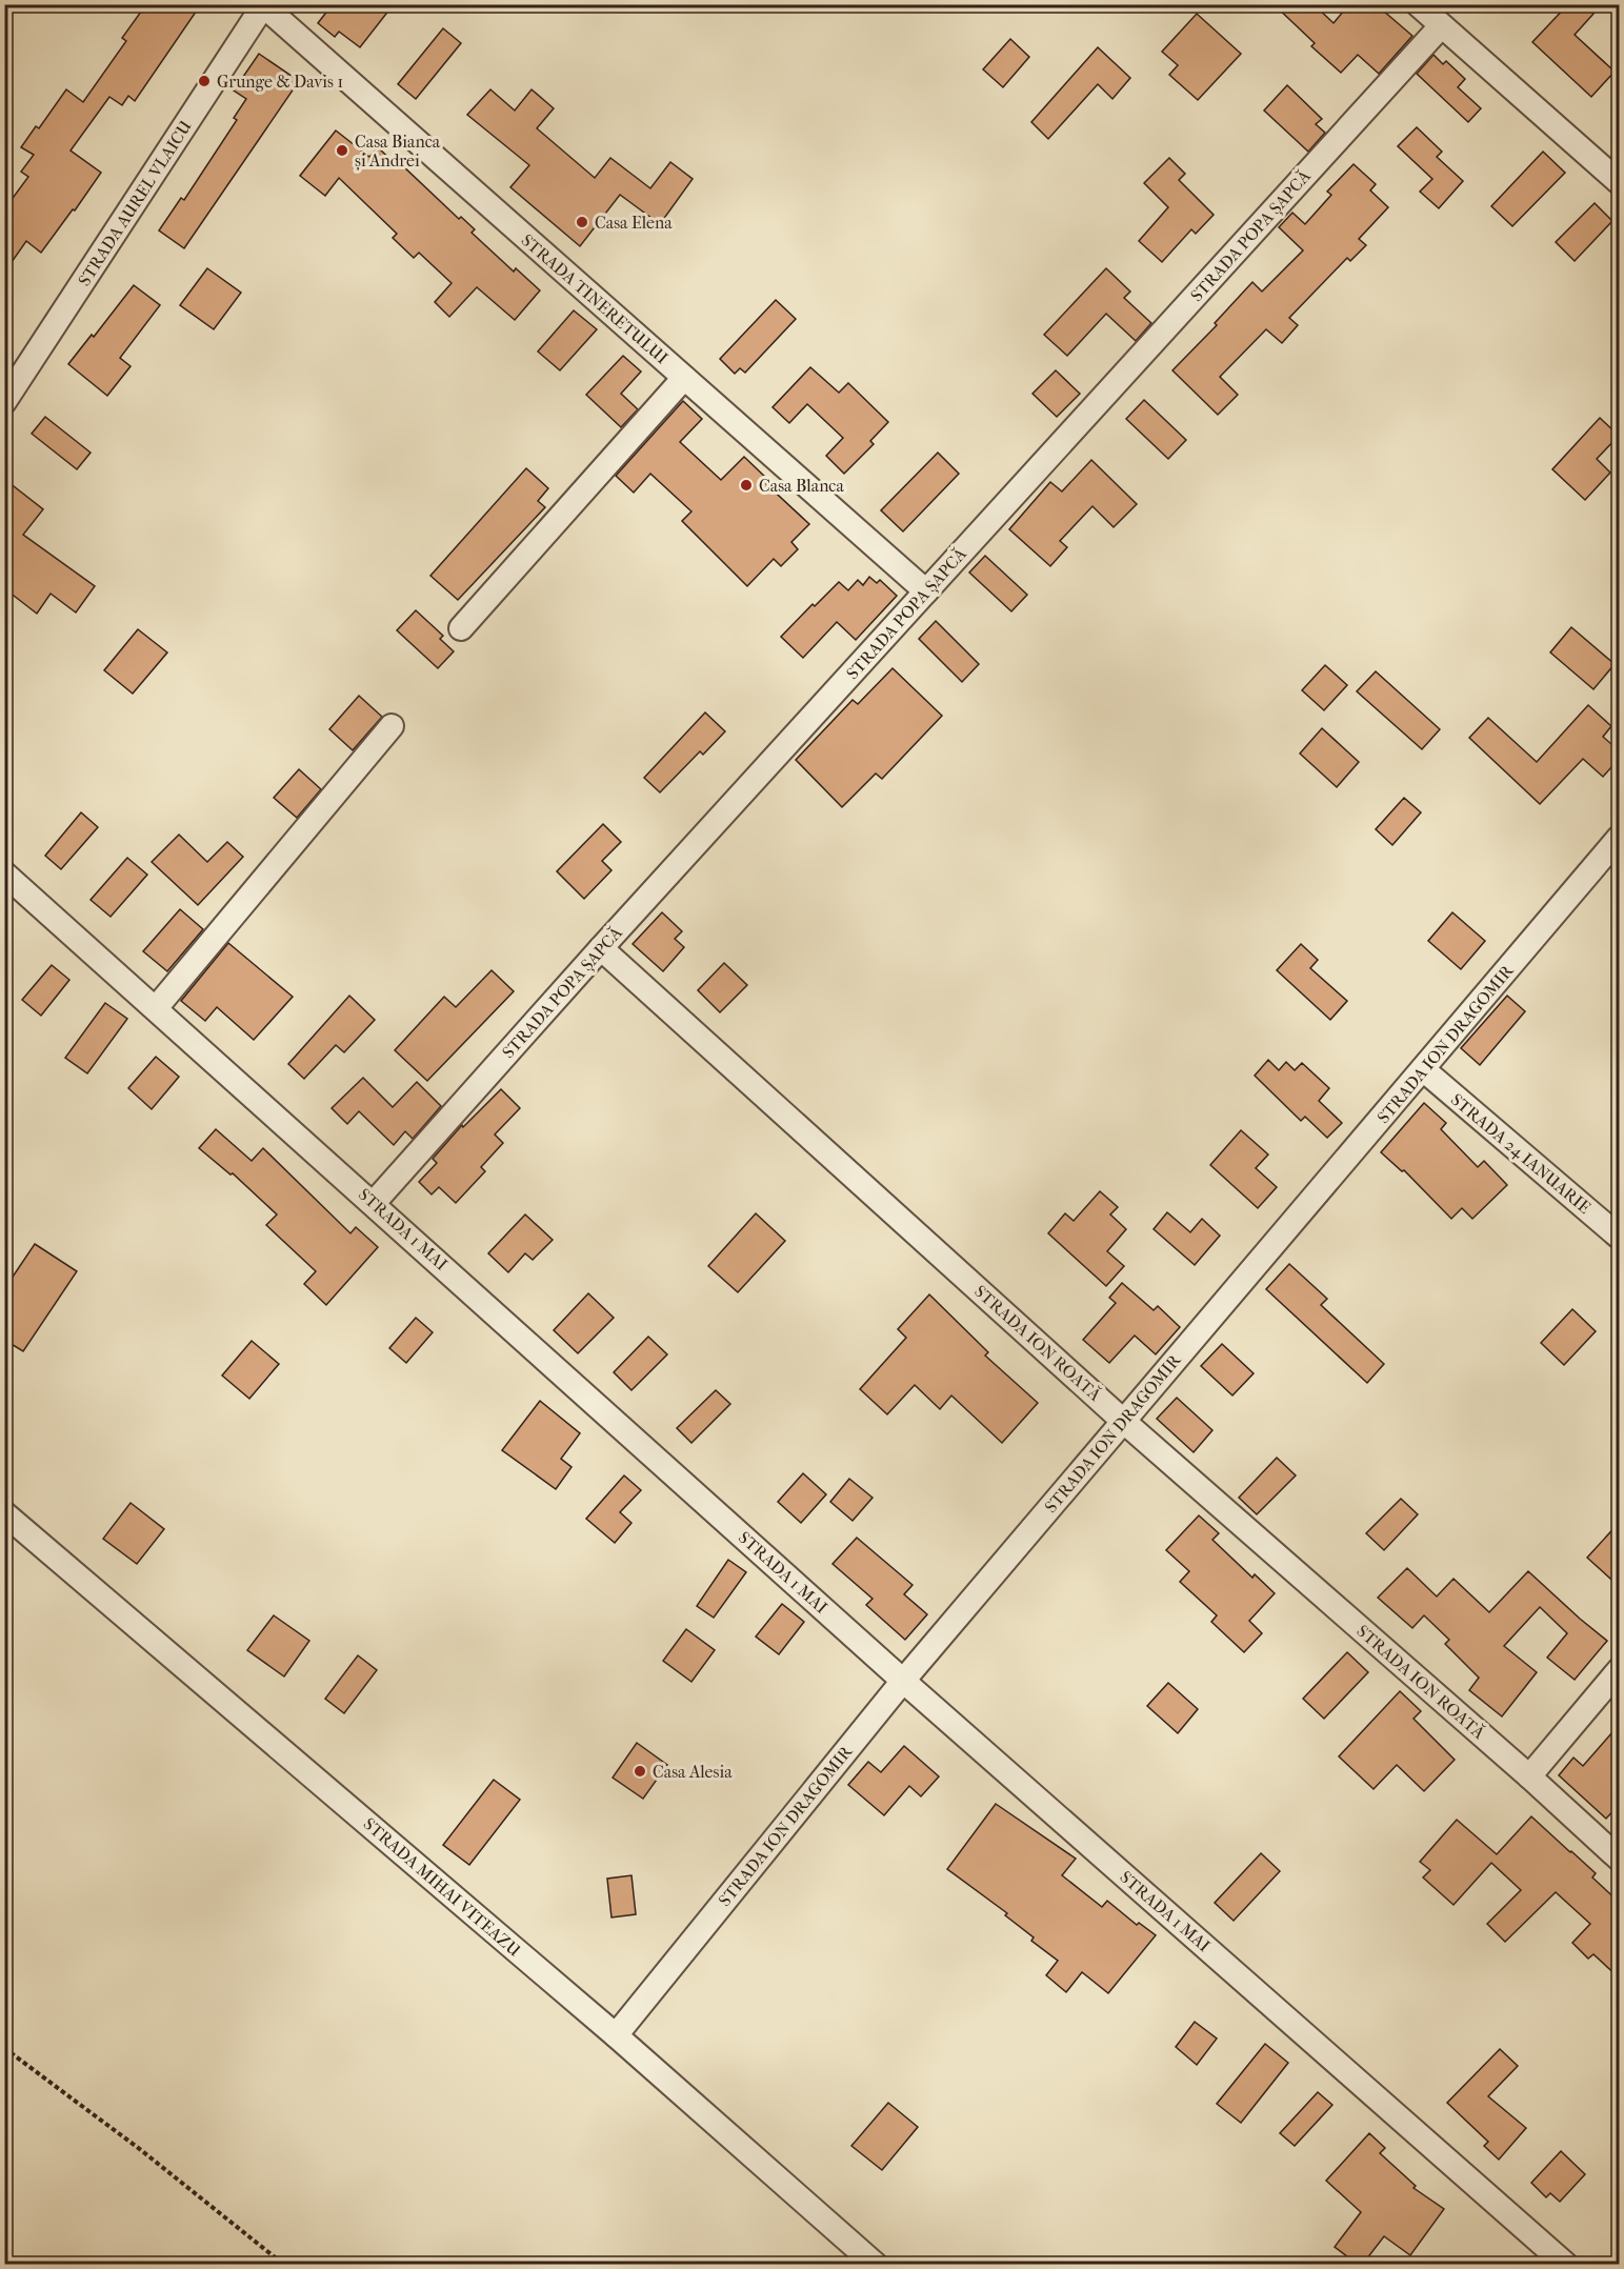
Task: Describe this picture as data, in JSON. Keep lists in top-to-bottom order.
{
  "streets": {
    "street": [
      "STRADA AUREL VLAICU",
      "STRADA POPA ȘAPCĂ",
      "STRADA TINERETULUI",
      "STRADA ION DRAGOMIR",
      "STRADA 24 IANUARIE",
      "STRADA 1 MAI",
      "STRADA ION ROATĂ",
      "STRADA MIHAI VITEAZU"
    ]
  },
  "crossings": [
    ["STRADA AUREL VLAICU", "STRADA TINERETULUI"],
    ["STRADA POPA ȘAPCĂ", "STRADA TINERETULUI"],
    ["STRADA POPA ȘAPCĂ", "STRADA 1 MAI"],
    ["STRADA POPA ȘAPCĂ", "STRADA ION ROATĂ"],
    ["STRADA ION DRAGOMIR", "STRADA 24 IANUARIE"],
    ["STRADA ION DRAGOMIR", "STRADA 1 MAI"],
    ["STRADA ION DRAGOMIR", "STRADA ION ROATĂ"],
    ["STRADA ION DRAGOMIR", "STRADA MIHAI VITEAZU"]
  ],
  "places": [
    "Grunge & Davis 1",
    "Casa Bianca și Andrei",
    "Casa Elena",
    "Casa Blanca",
    "Casa Alesia"
  ]
}
